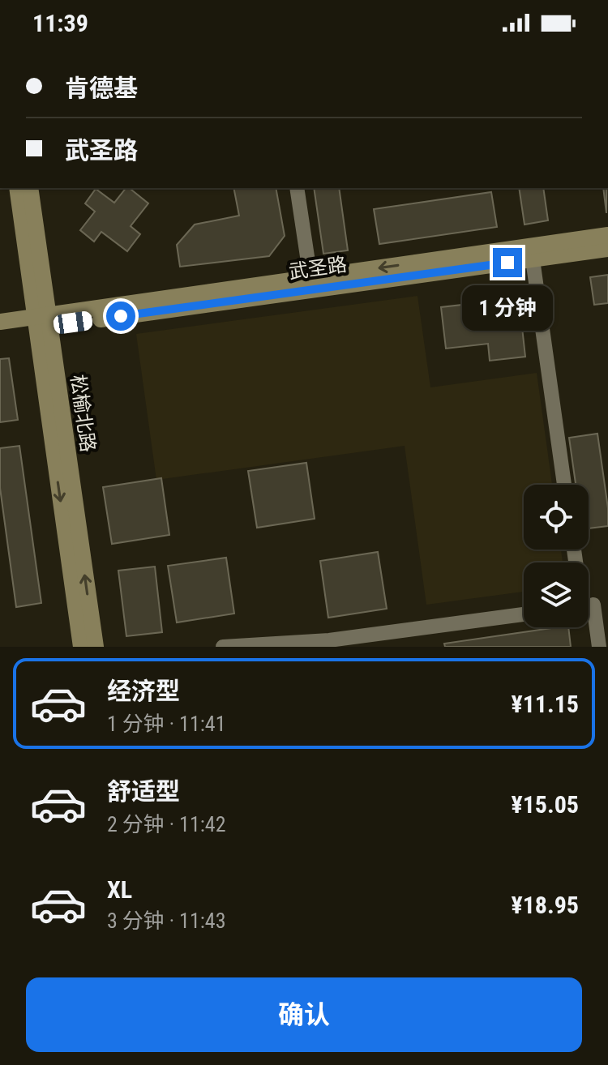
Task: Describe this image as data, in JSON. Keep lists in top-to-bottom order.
{
  "streets": {
    "street": ["武圣路", "松榆北路"]
  },
  "crossings": [
    ["武圣路", "松榆北路"]
  ],
  "page": {
    "status": "11:39",
    "banner": ["肯德基", "武圣路"],
    "bubble": "1 分钟",
    "list": [
      {
        "name": "经济型",
        "note": "1 分钟 · 11:41",
        "value": "¥11.15"
      },
      {
        "name": "舒适型",
        "note": "2 分钟 · 11:42",
        "value": "¥15.05"
      },
      {
        "name": "XL",
        "note": "3 分钟 · 11:43",
        "value": "¥18.95"
      }
    ],
    "buttons": "确认"
  }
}
